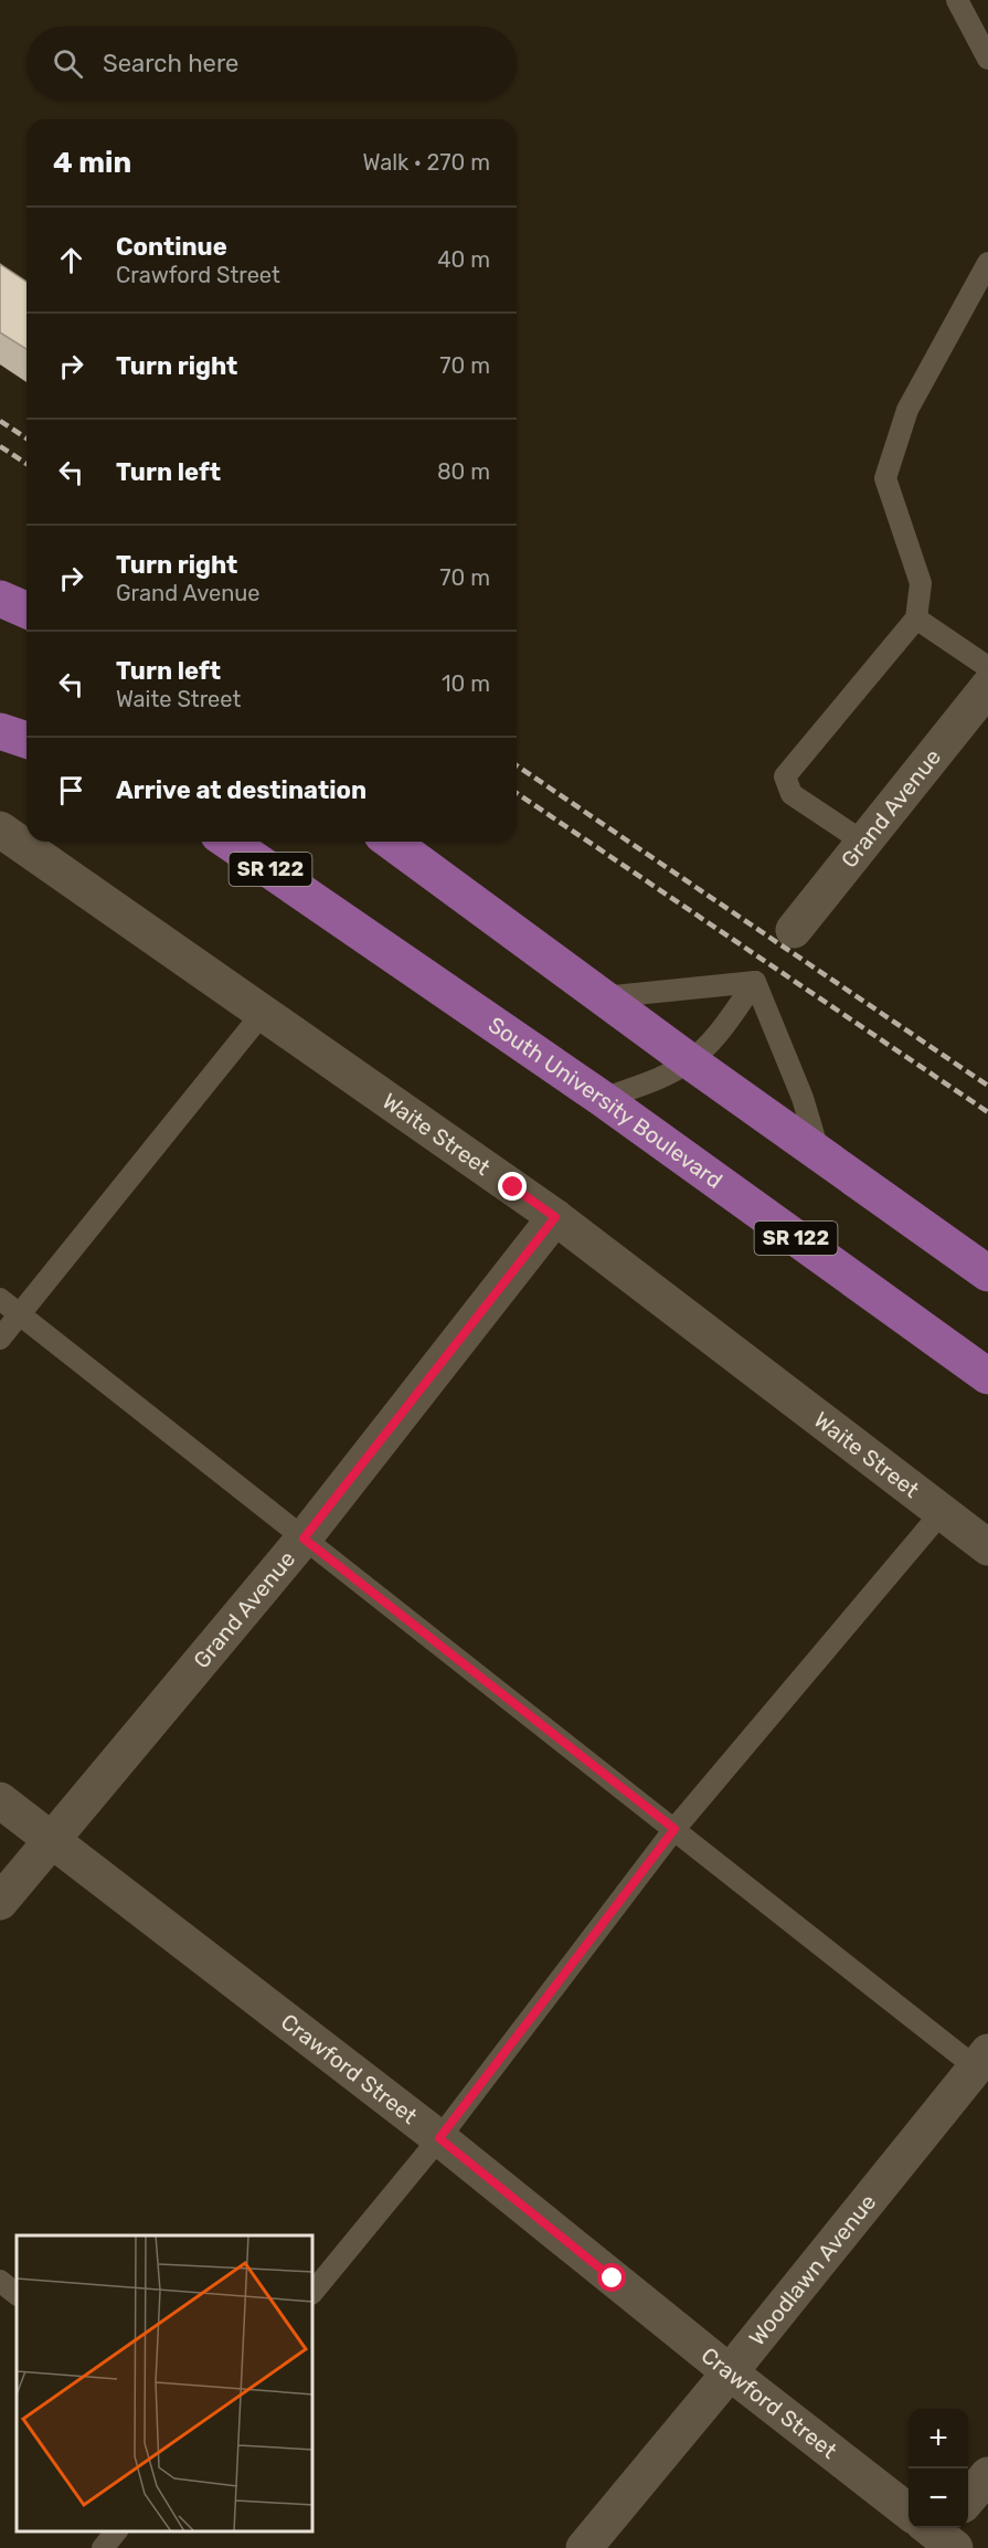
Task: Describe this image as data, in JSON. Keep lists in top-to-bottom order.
{
  "streets": {
    "main road": ["SR 122", "South University Boulevard"],
    "street": [
      "Grand Avenue",
      "Waite Street",
      "Crawford Street",
      "Woodlawn Avenue"
    ]
  },
  "crossings": [
    ["Grand Avenue", "Waite Street"],
    ["Grand Avenue", "Crawford Street"],
    ["Crawford Street", "Woodlawn Avenue"]
  ],
  "page": {
    "search": "Search here",
    "heading": ["4 min", "Walk · 270 m"],
    "list": [
      ["Continue", "Crawford Street", "40 m"],
      ["Turn right", "70 m"],
      ["Turn left", "80 m"],
      ["Turn right", "Grand Avenue", "70 m"],
      ["Turn left", "Waite Street", "10 m"],
      "Arrive at destination"
    ],
    "map_buttons": ["+", "−"]
  }
}
